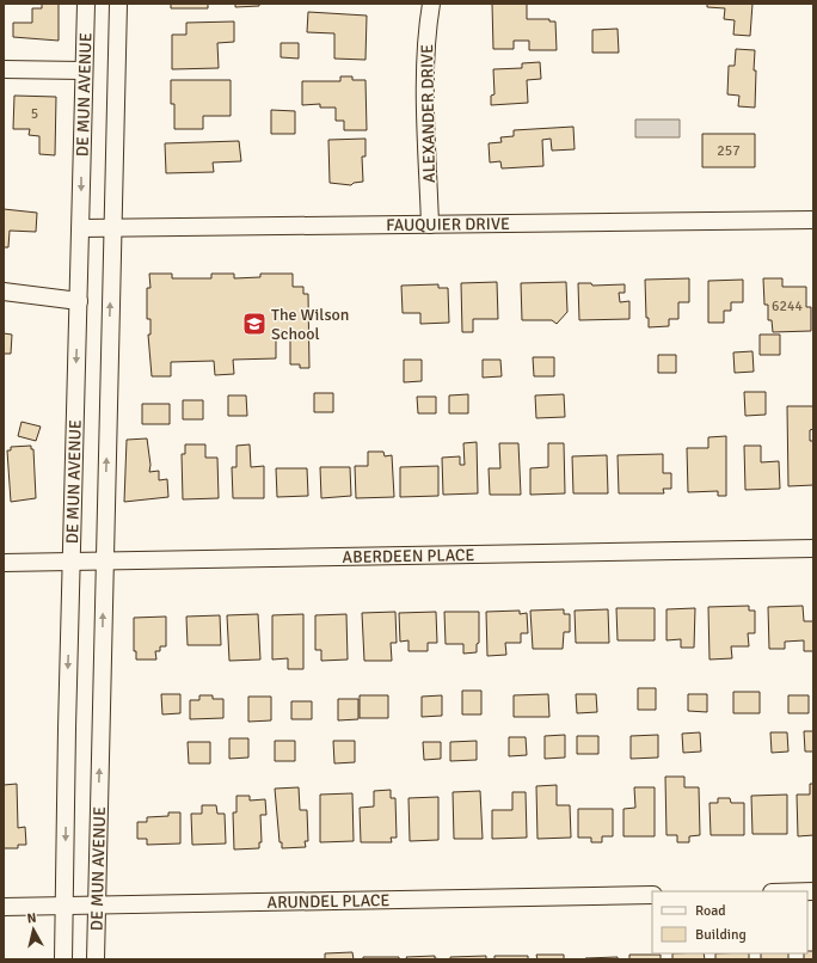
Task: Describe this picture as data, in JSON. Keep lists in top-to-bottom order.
{
  "streets": {
    "street": [
      "DE MUN AVENUE",
      "ALEXANDER DRIVE",
      "FAUQUIER DRIVE",
      "ABERDEEN PLACE",
      "ARUNDEL PLACE"
    ]
  },
  "crossings": [
    ["DE MUN AVENUE", "FAUQUIER DRIVE"],
    ["DE MUN AVENUE", "ABERDEEN PLACE"],
    ["DE MUN AVENUE", "ARUNDEL PLACE"],
    ["ALEXANDER DRIVE", "FAUQUIER DRIVE"]
  ],
  "places": {
    "school or university": ["The Wilson School"]
  },
  "house_numbers": ["5", "257", "6244"],
  "legend": ["Road", "Building"],
  "north": "top"
}
